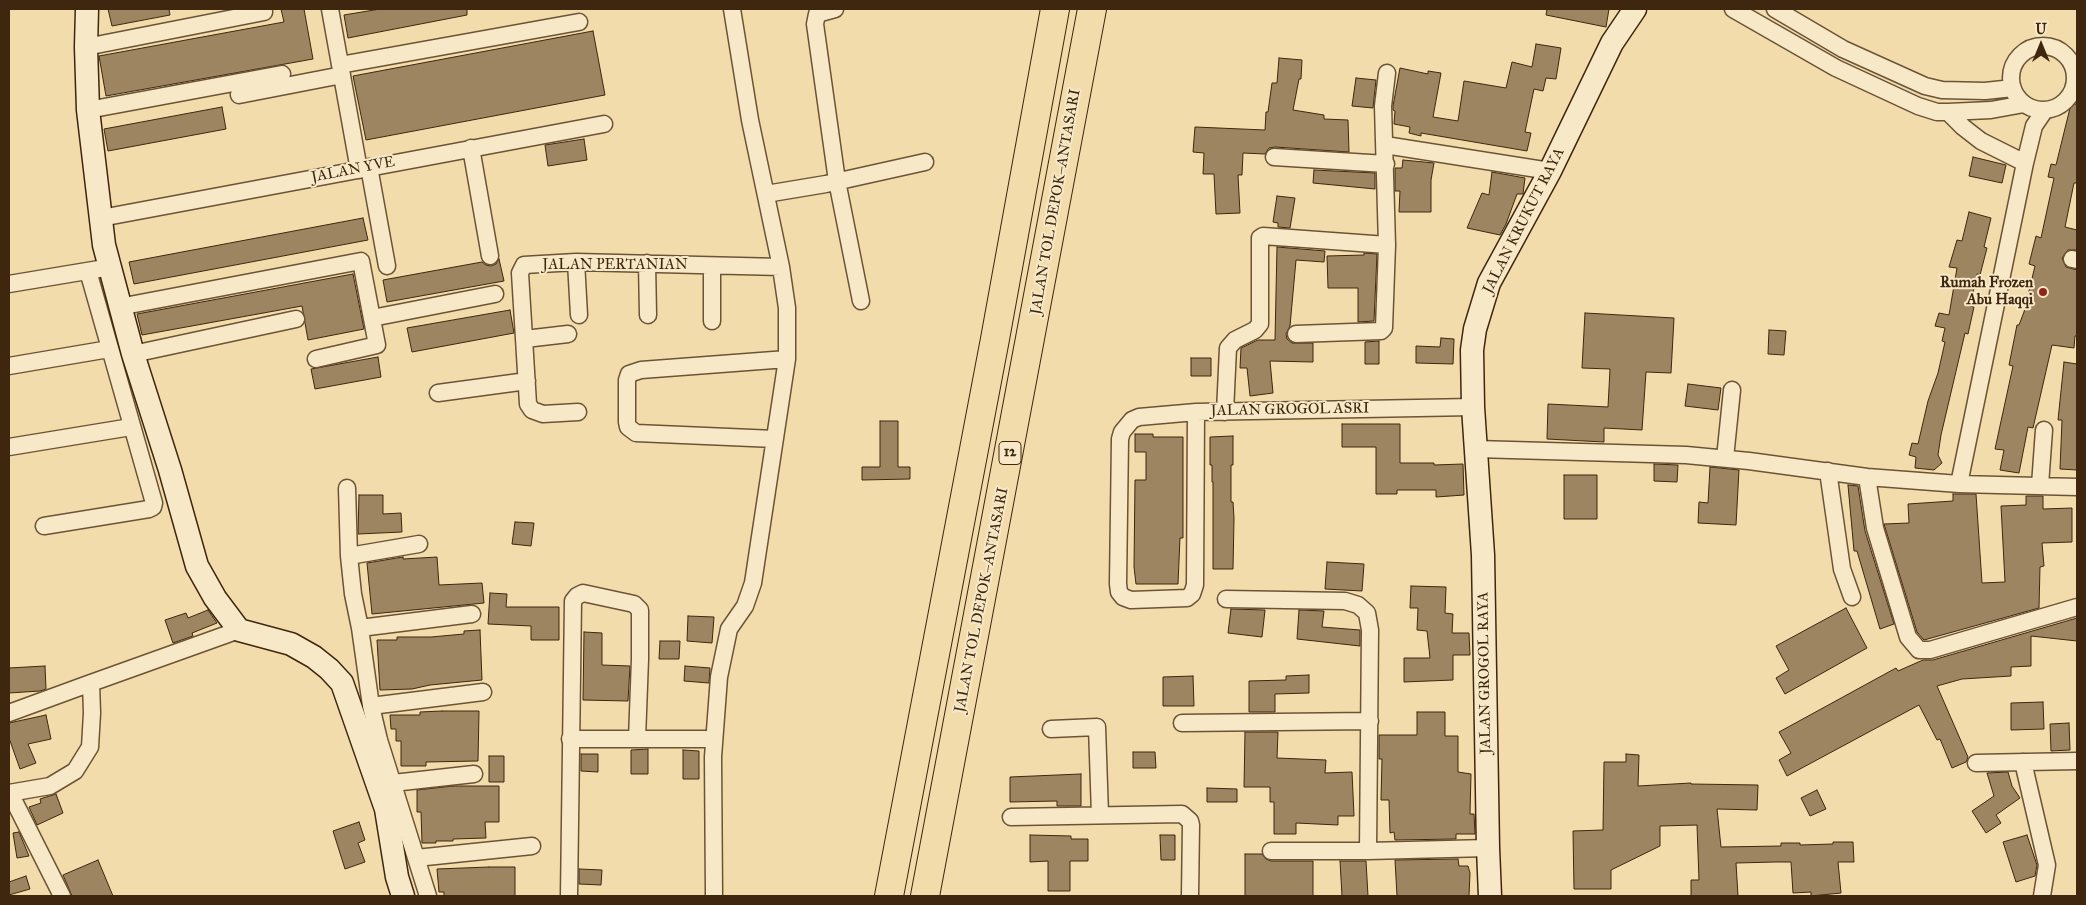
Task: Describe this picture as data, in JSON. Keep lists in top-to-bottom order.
{
  "streets": {
    "highway": ["JALAN TOL DEPOK–ANTASARI", "12"],
    "street": [
      "JALAN YVE",
      "JALAN KRUKUT RAYA",
      "JALAN PERTANIAN",
      "JALAN GROGOL ASRI",
      "JALAN GROGOL RAYA"
    ]
  },
  "crossings": [
    ["JALAN KRUKUT RAYA", "JALAN GROGOL ASRI"],
    ["JALAN KRUKUT RAYA", "JALAN GROGOL RAYA"]
  ],
  "places": ["Rumah Frozen Abu Haqqi"],
  "north": "top"
}
